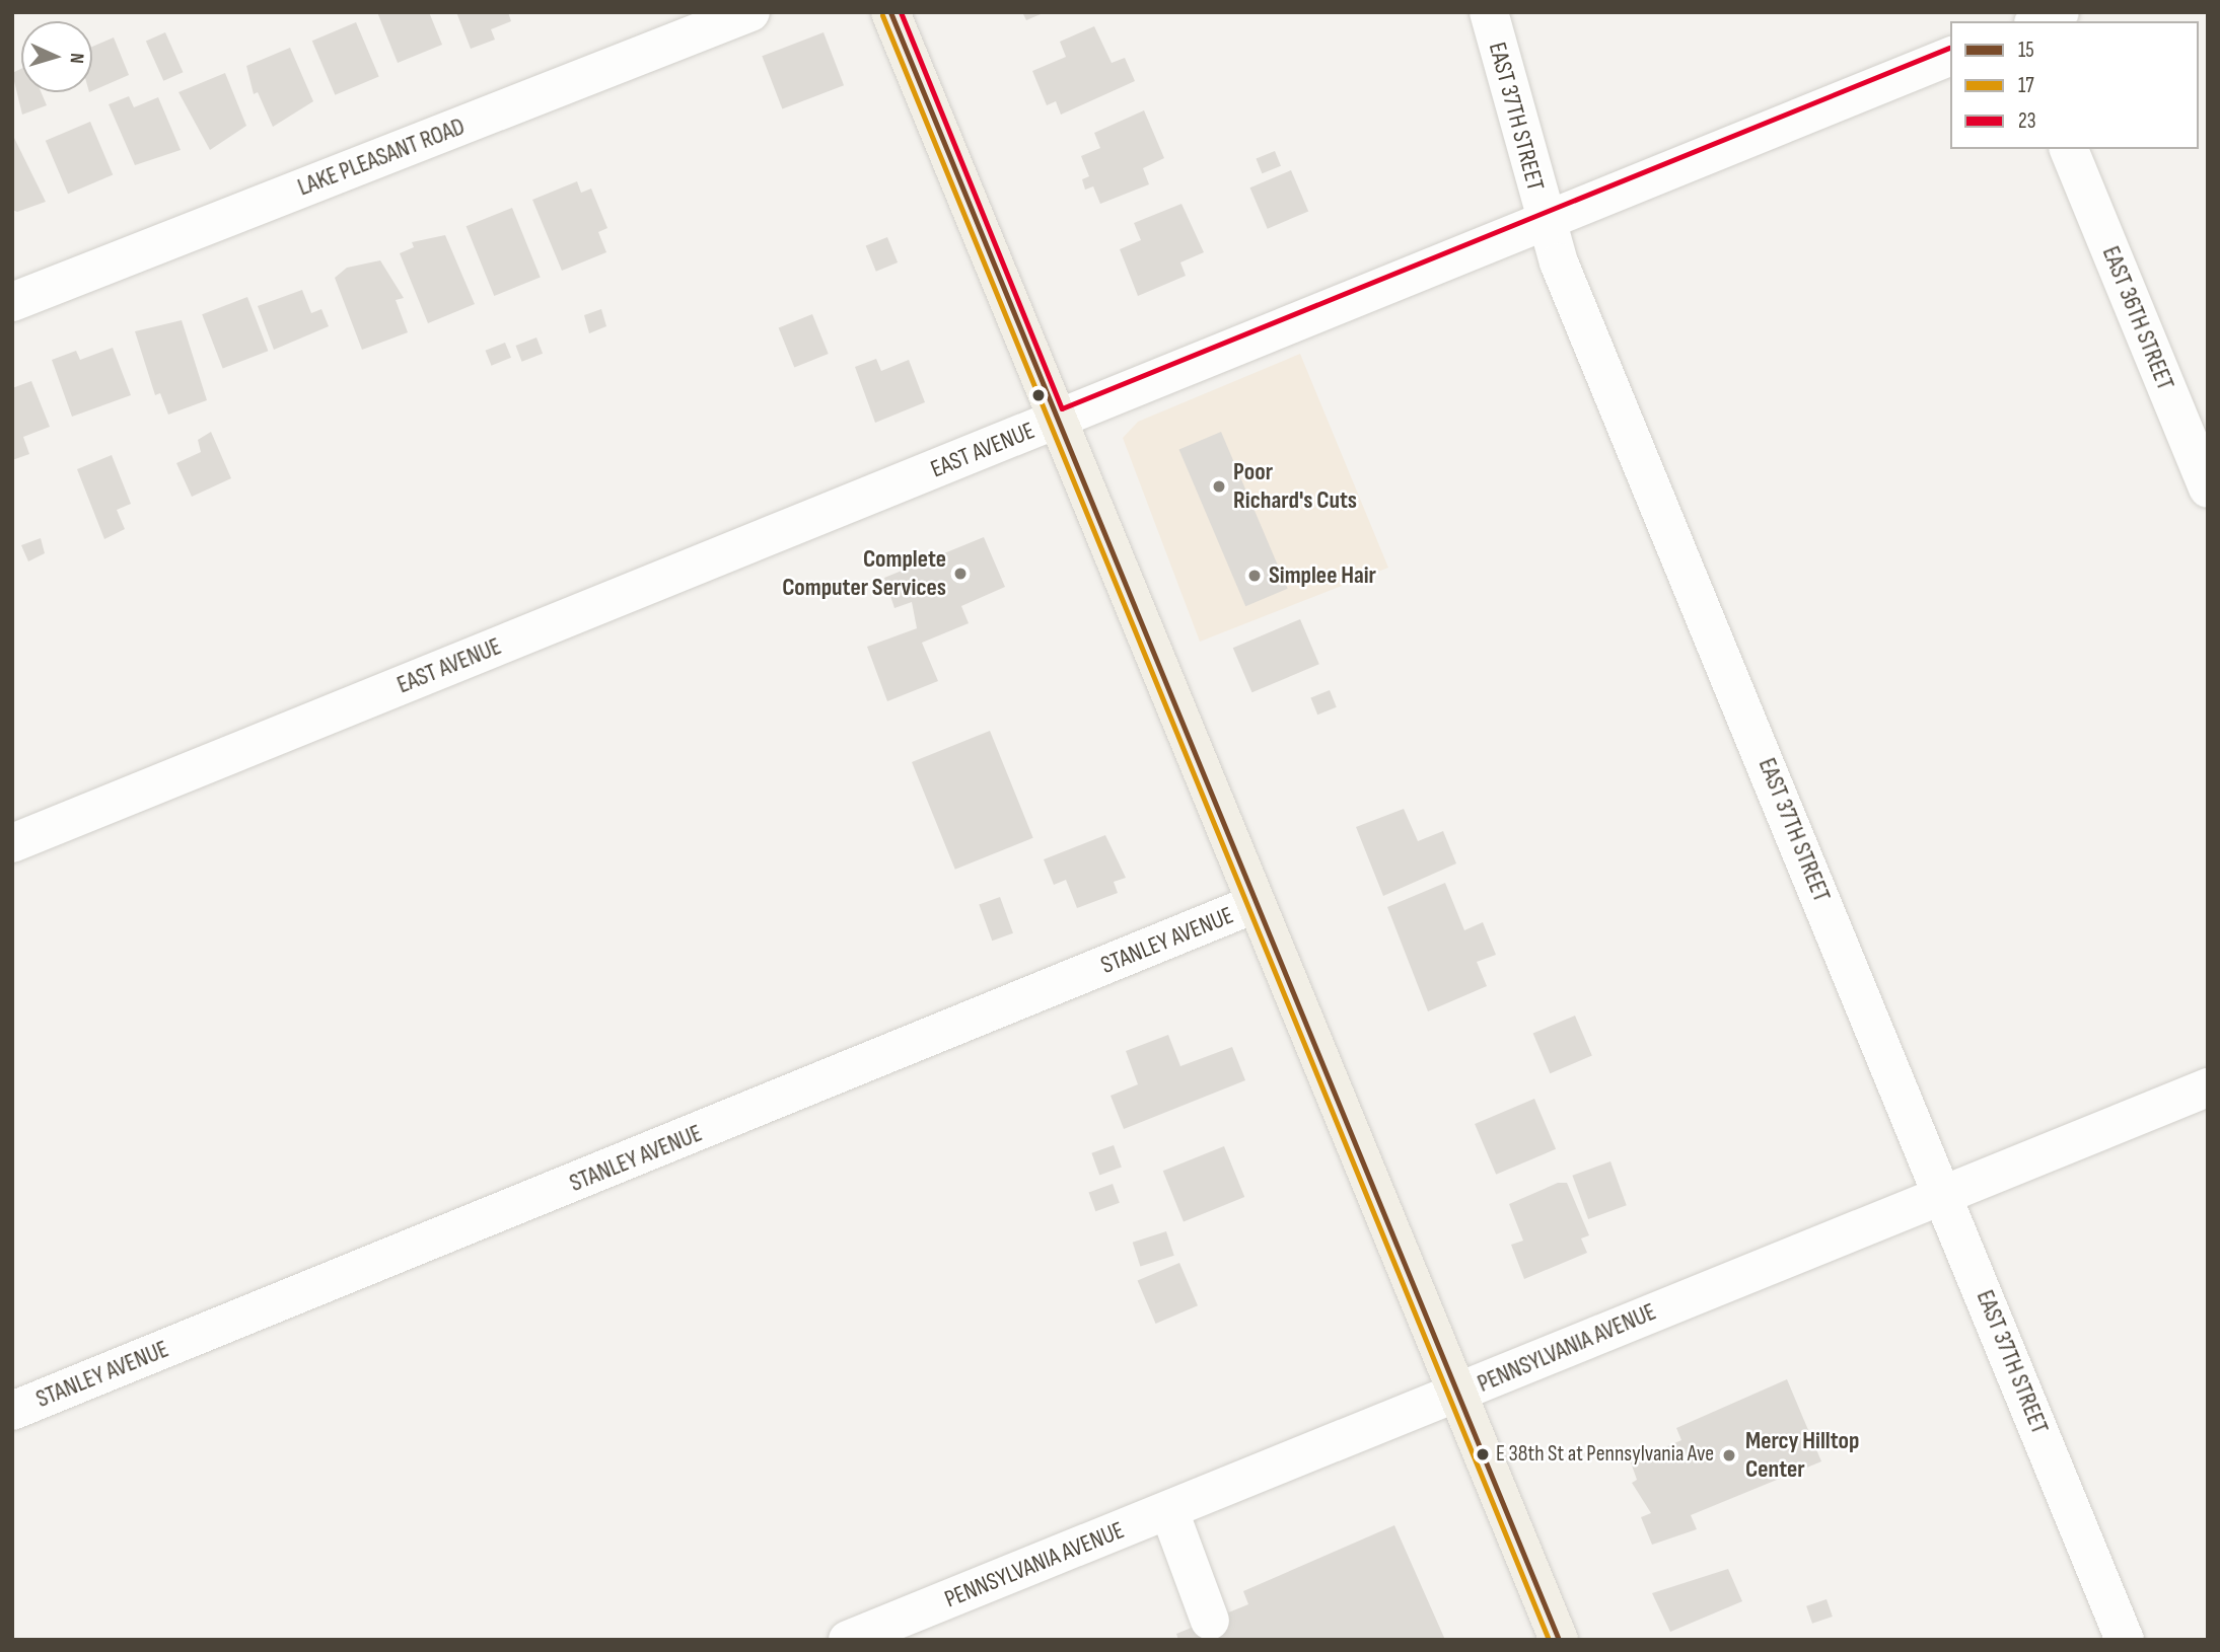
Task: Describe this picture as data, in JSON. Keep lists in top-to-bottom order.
{
  "streets": {
    "street": [
      "EAST 37TH STREET",
      "LAKE PLEASANT ROAD",
      "EAST 36TH STREET",
      "EAST AVENUE",
      "STANLEY AVENUE",
      "PENNSYLVANIA AVENUE"
    ]
  },
  "crossings": [
    ["EAST 37TH STREET", "EAST AVENUE"],
    ["EAST 37TH STREET", "PENNSYLVANIA AVENUE"]
  ],
  "places": [
    "Poor Richard's Cuts",
    "Complete Computer Services",
    "Simplee Hair",
    "E 38th St at Pennsylvania Ave",
    "Mercy Hilltop Center"
  ],
  "lines": ["transit line 15", "transit line 23", "transit line 17"],
  "legend": ["15", "17", "23"],
  "north": "right"
}
